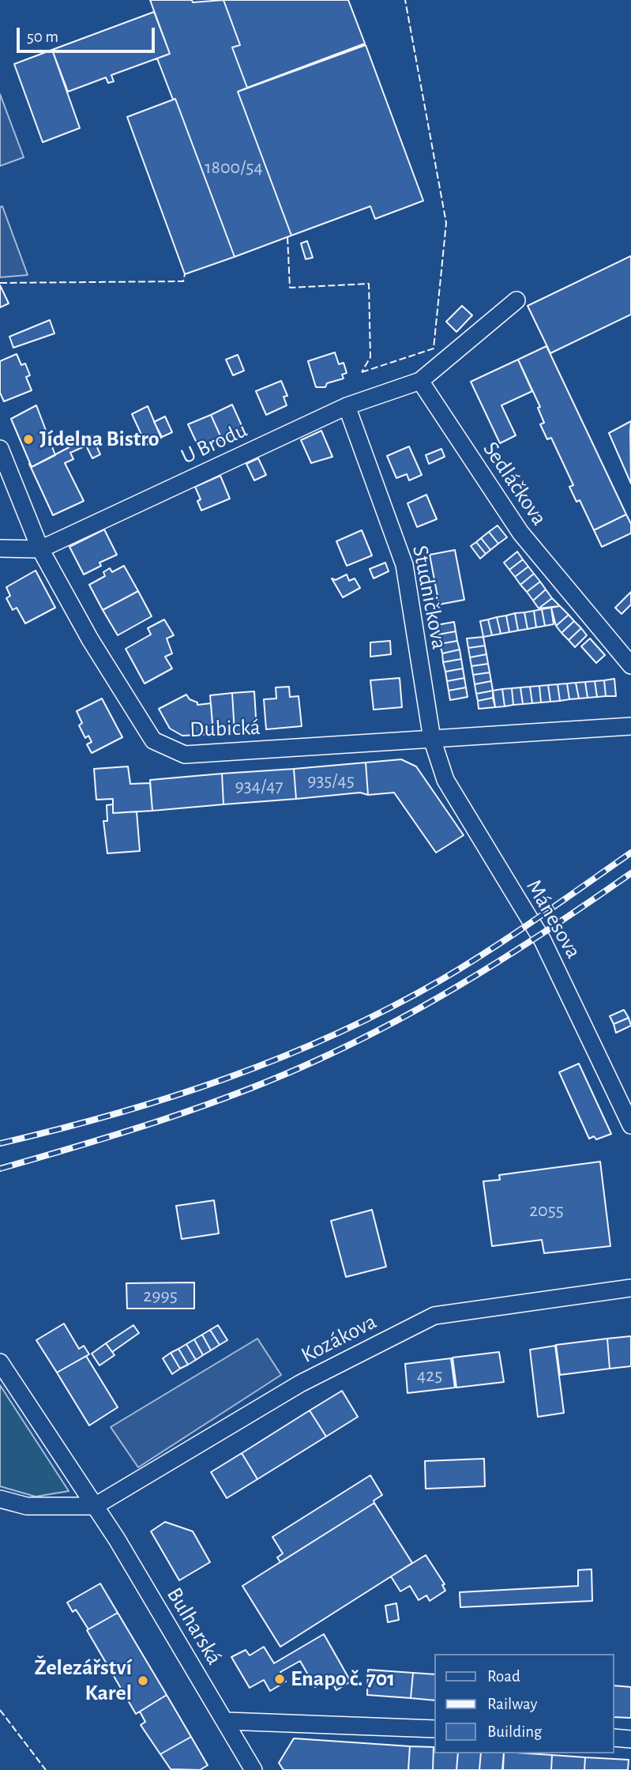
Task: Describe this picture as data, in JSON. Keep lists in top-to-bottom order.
{
  "streets": {
    "street": [
      "U Brodu",
      "Sedláčkova",
      "Studničkova",
      "Dubická",
      "Mánesova",
      "Kozákova",
      "Bulharská"
    ]
  },
  "crossings": [
    ["U Brodu", "Studničkova"],
    ["U Brodu", "Dubická"],
    ["Studničkova", "Dubická"],
    ["Studničkova", "Mánesova"],
    ["Dubická", "Mánesova"],
    ["Kozákova", "Bulharská"]
  ],
  "places": ["Jídelna Bistro", "Enapo č. 701", "Železářství Karel"],
  "house_numbers": [
    "1800/54",
    "935/45",
    "934/47",
    "2055",
    "2995",
    "425"
  ],
  "legend": ["Road", "Railway", "Building"],
  "scale_bar": "50 m"
}
